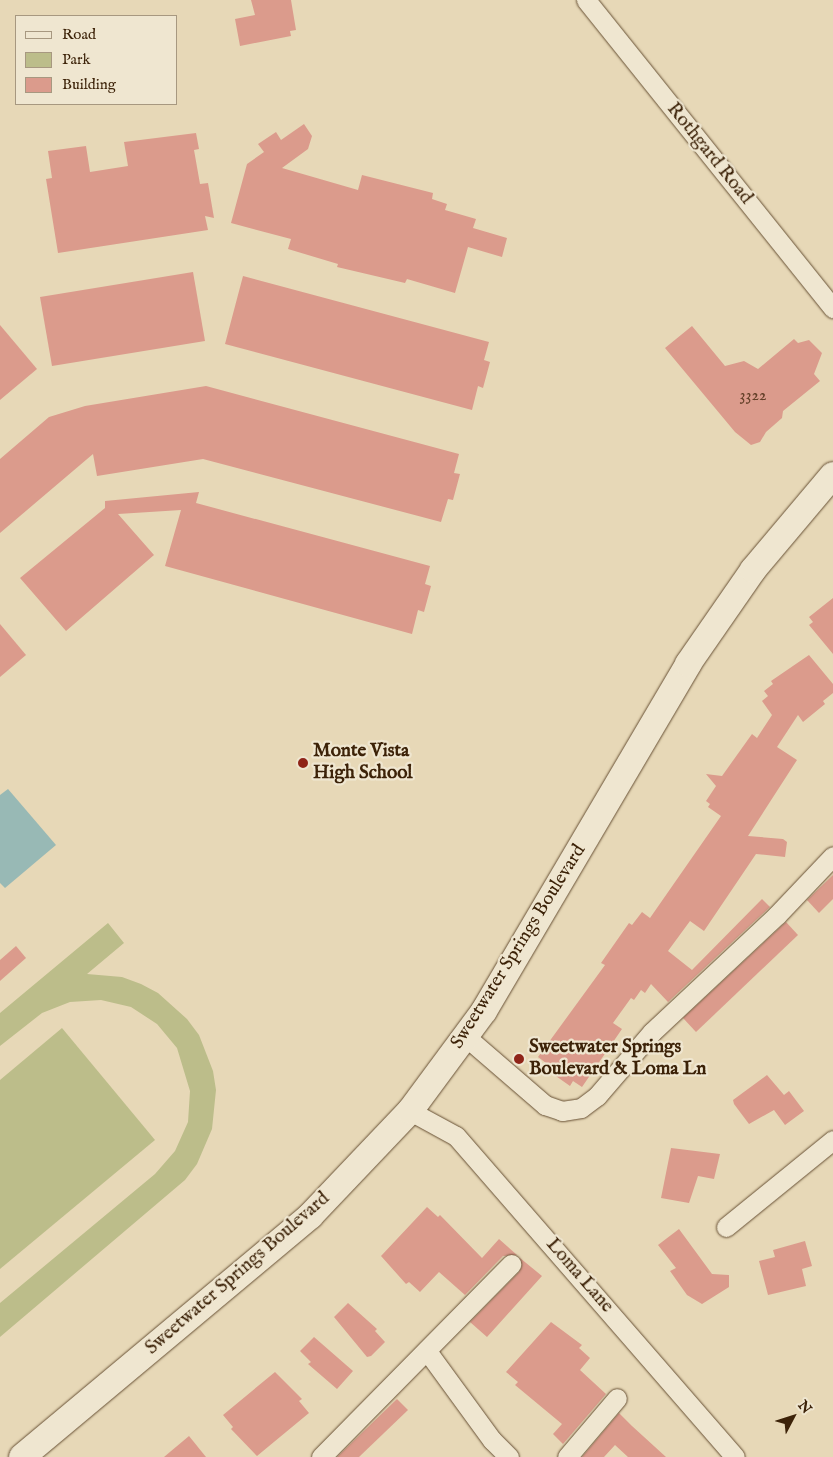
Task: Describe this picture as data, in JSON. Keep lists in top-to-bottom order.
{
  "streets": {
    "main road": ["Sweetwater Springs Boulevard"],
    "street": ["Rothgard Road", "Loma Lane"]
  },
  "crossings": [
    ["Sweetwater Springs Boulevard", "Loma Lane"]
  ],
  "places": ["Monte Vista High School", "Sweetwater Springs Boulevard & Loma Ln"],
  "house_numbers": ["3322"],
  "legend": ["Road", "Park", "Building"],
  "north": "top right"
}
